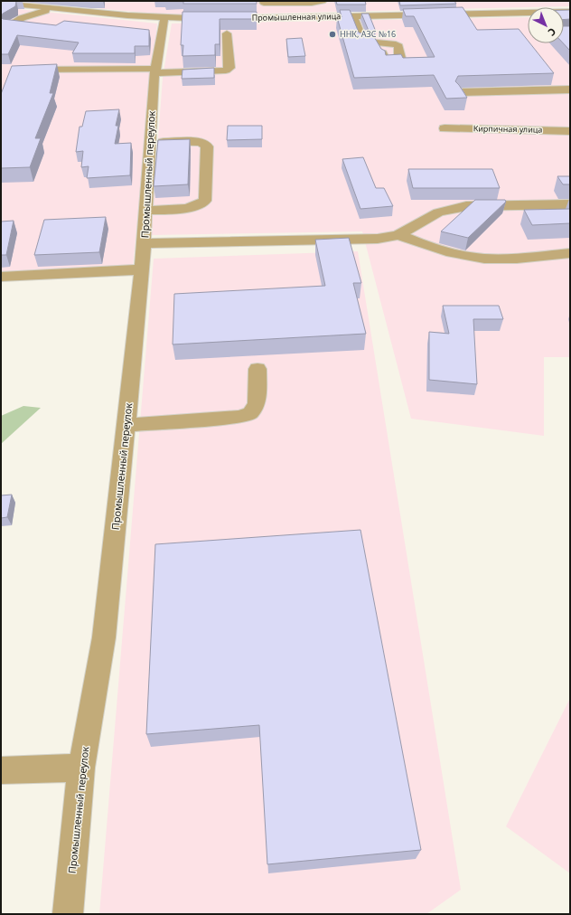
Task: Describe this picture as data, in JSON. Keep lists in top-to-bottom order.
{
  "streets": {
    "street": ["Промышленная улица", "Кирпичная улица", "Промышленный переулок"]
  },
  "crossings": [
    ["Промышленная улица", "Промышленный переулок"]
  ],
  "places": ["ННК, АЗС №16"],
  "north": "bottom right"
}
